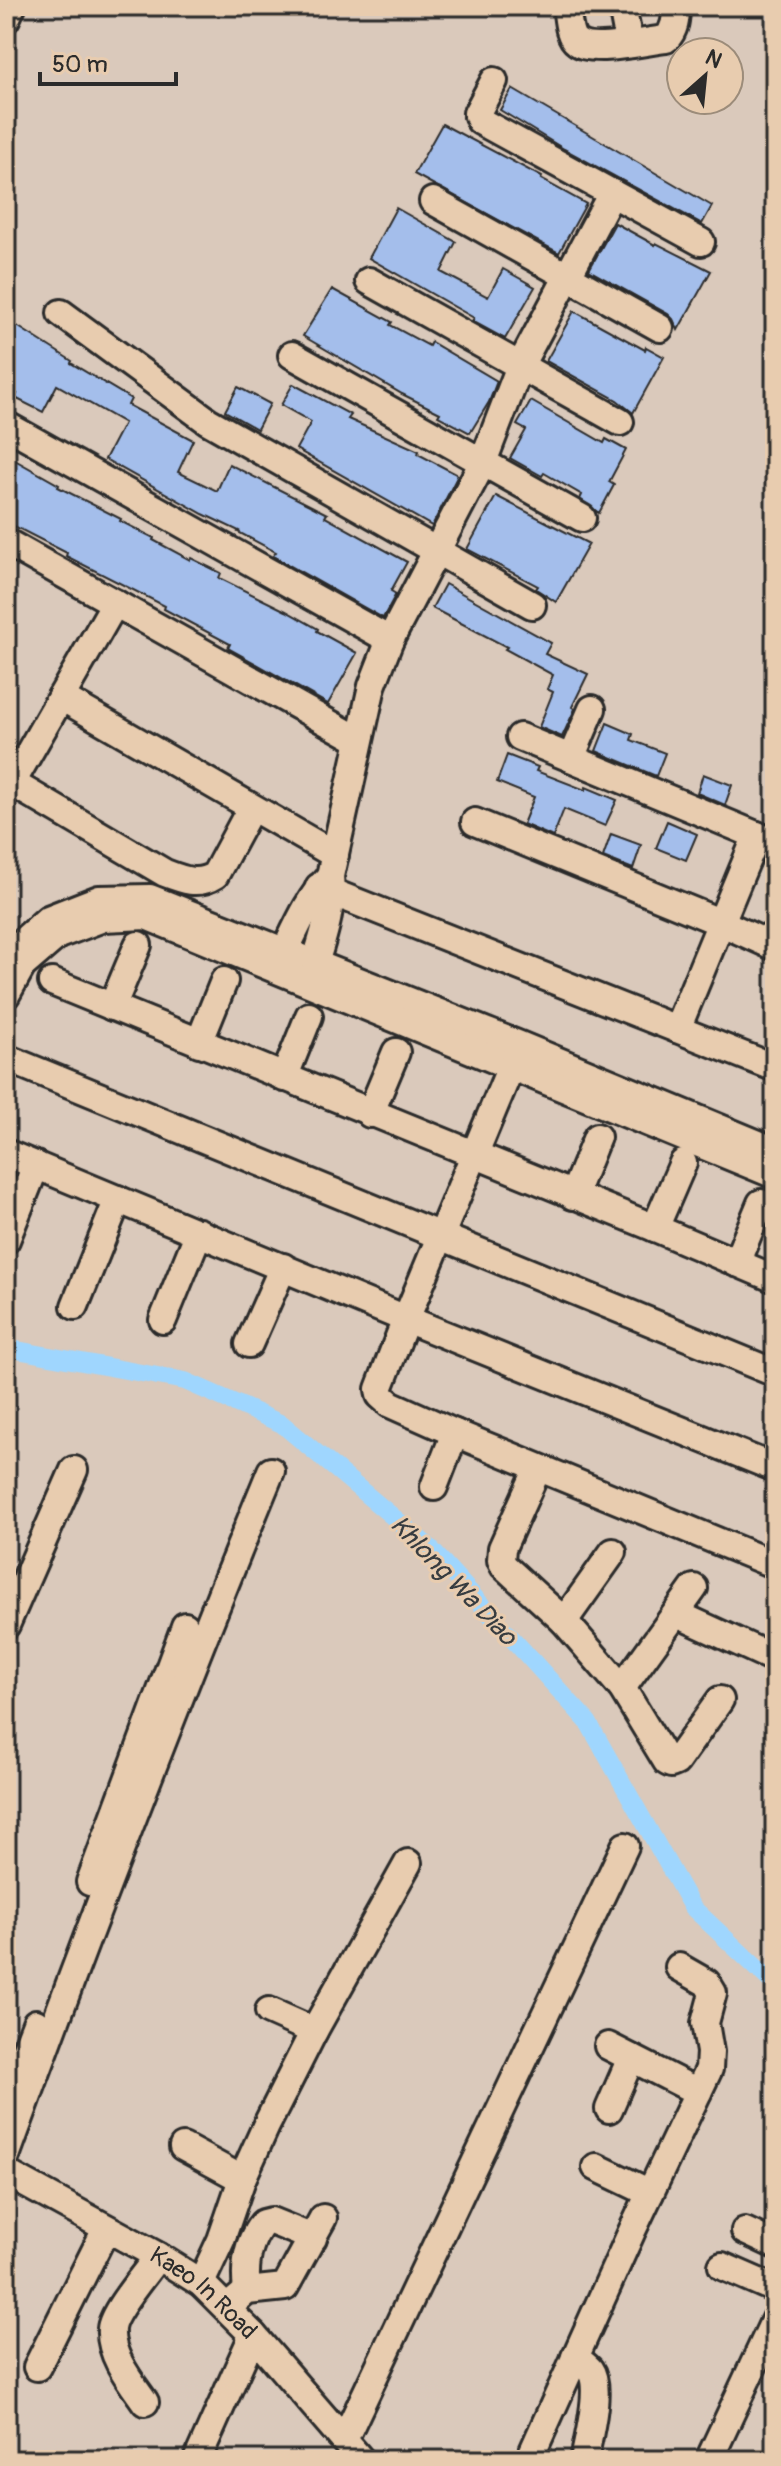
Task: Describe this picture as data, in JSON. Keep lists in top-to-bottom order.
{
  "streets": {
    "street": ["Kaeo In Road"]
  },
  "water": ["Khlong Wa Diao"],
  "scale_bar": "50 m",
  "north": "top right"
}
